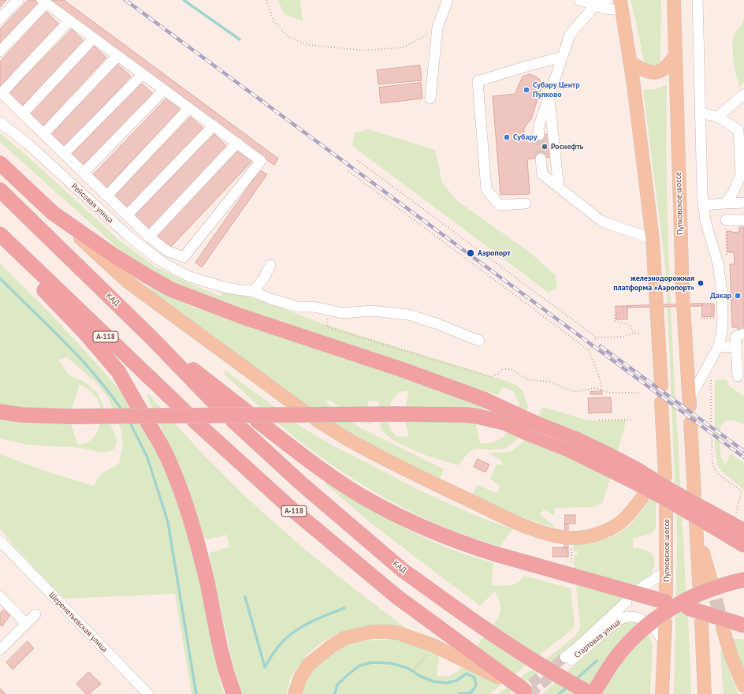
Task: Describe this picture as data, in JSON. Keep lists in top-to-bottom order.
{
  "streets": {
    "highway": ["КАД", "А-118"],
    "main road": ["Пулковское шоссе"],
    "street": ["Рейсовая улица", "Шереметьевская улица", "Стартовая улица"]
  },
  "places": [
    "Субару Центр Пулково",
    "Субару",
    "Роснефть",
    "Аэропорт",
    "железнодорожная платформа «Аэропорт»",
    "Дакар"
  ]
}
